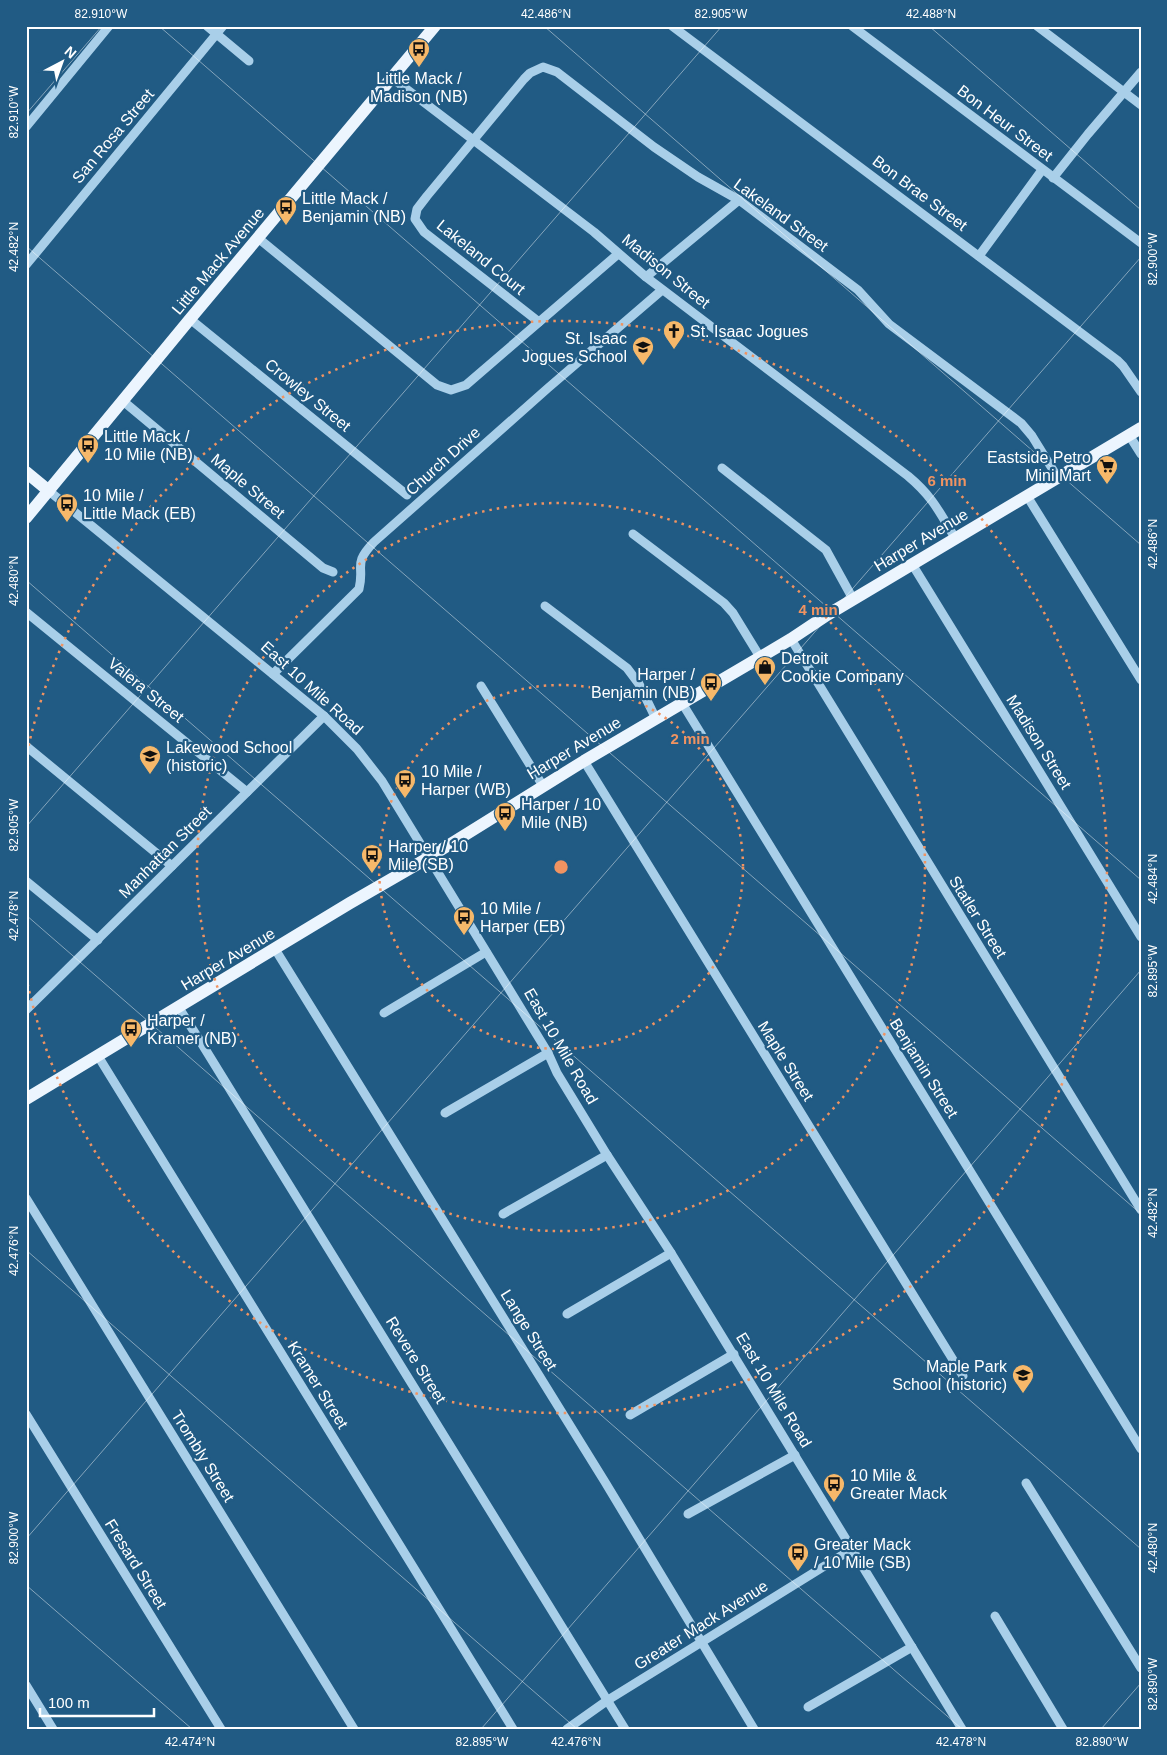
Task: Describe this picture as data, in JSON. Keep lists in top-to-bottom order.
{
  "streets": {
    "main road": ["Little Mack Avenue", "Harper Avenue", "East 10 Mile Road"],
    "street": [
      "Bon Heur Street",
      "San Rosa Street",
      "Bon Brae Street",
      "Lakeland Street",
      "Lakeland Court",
      "Madison Street",
      "Crowley Street",
      "Church Drive",
      "Maple Street",
      "Valera Street",
      "Manhattan Street",
      "Statler Street",
      "Benjamin Street",
      "Lange Street",
      "Revere Street",
      "Kramer Street",
      "Trombly Street",
      "Fresard Street",
      "Greater Mack Avenue"
    ]
  },
  "crossings": [
    ["Lakeland Street", "Lakeland Court"],
    ["Lakeland Street", "Madison Street"],
    ["Lakeland Street", "Harper Avenue"],
    ["Lakeland Court", "Madison Street"],
    ["Little Mack Avenue", "Madison Street"],
    ["Little Mack Avenue", "Crowley Street"],
    ["Little Mack Avenue", "Maple Street"],
    ["Little Mack Avenue", "East 10 Mile Road"],
    ["Madison Street", "Church Drive"],
    ["Madison Street", "Harper Avenue"],
    ["Church Drive", "East 10 Mile Road"],
    ["Maple Street", "Harper Avenue"],
    ["Harper Avenue", "East 10 Mile Road"],
    ["Harper Avenue", "Statler Street"],
    ["Harper Avenue", "Benjamin Street"],
    ["Harper Avenue", "Lange Street"],
    ["Harper Avenue", "Revere Street"],
    ["Harper Avenue", "Kramer Street"],
    ["East 10 Mile Road", "Manhattan Street"],
    ["East 10 Mile Road", "Greater Mack Avenue"],
    ["Valera Street", "Manhattan Street"],
    ["Lange Street", "Greater Mack Avenue"],
    ["Revere Street", "Greater Mack Avenue"]
  ],
  "places": {
    "bus stop": [
      "Little Mack / Madison (NB)",
      "Little Mack / Benjamin (NB)",
      "Little Mack / 10 Mile (NB)",
      "10 Mile / Little Mack (EB)",
      "Harper / Benjamin (NB)",
      "10 Mile / Harper (WB)",
      "Harper / 10 Mile (NB)",
      "Harper / 10 Mile (SB)",
      "10 Mile / Harper (EB)",
      "Harper / Kramer (NB)",
      "10 Mile & Greater Mack",
      "Greater Mack / 10 Mile (SB)"
    ],
    "church": ["St. Isaac Jogues"],
    "school or university": ["St. Isaac Jogues School", "Lakewood School (historic)", "Maple Park School (historic)"],
    "supermarket": ["Eastside Petro Mini Mart"],
    "shop": ["Detroit Cookie Company"]
  },
  "scale_bar": "100 m",
  "north": "top right",
  "coordinates": [
    "82.910°W",
    "42.486°N",
    "82.905°W",
    "42.488°N",
    "42.482°N",
    "82.900°W",
    "42.480°N",
    "42.484°N",
    "42.478°N",
    "82.895°W",
    "42.476°N",
    "82.890°W",
    "42.474°N"
  ],
  "rings": ["6 min", "4 min", "2 min"]
}
